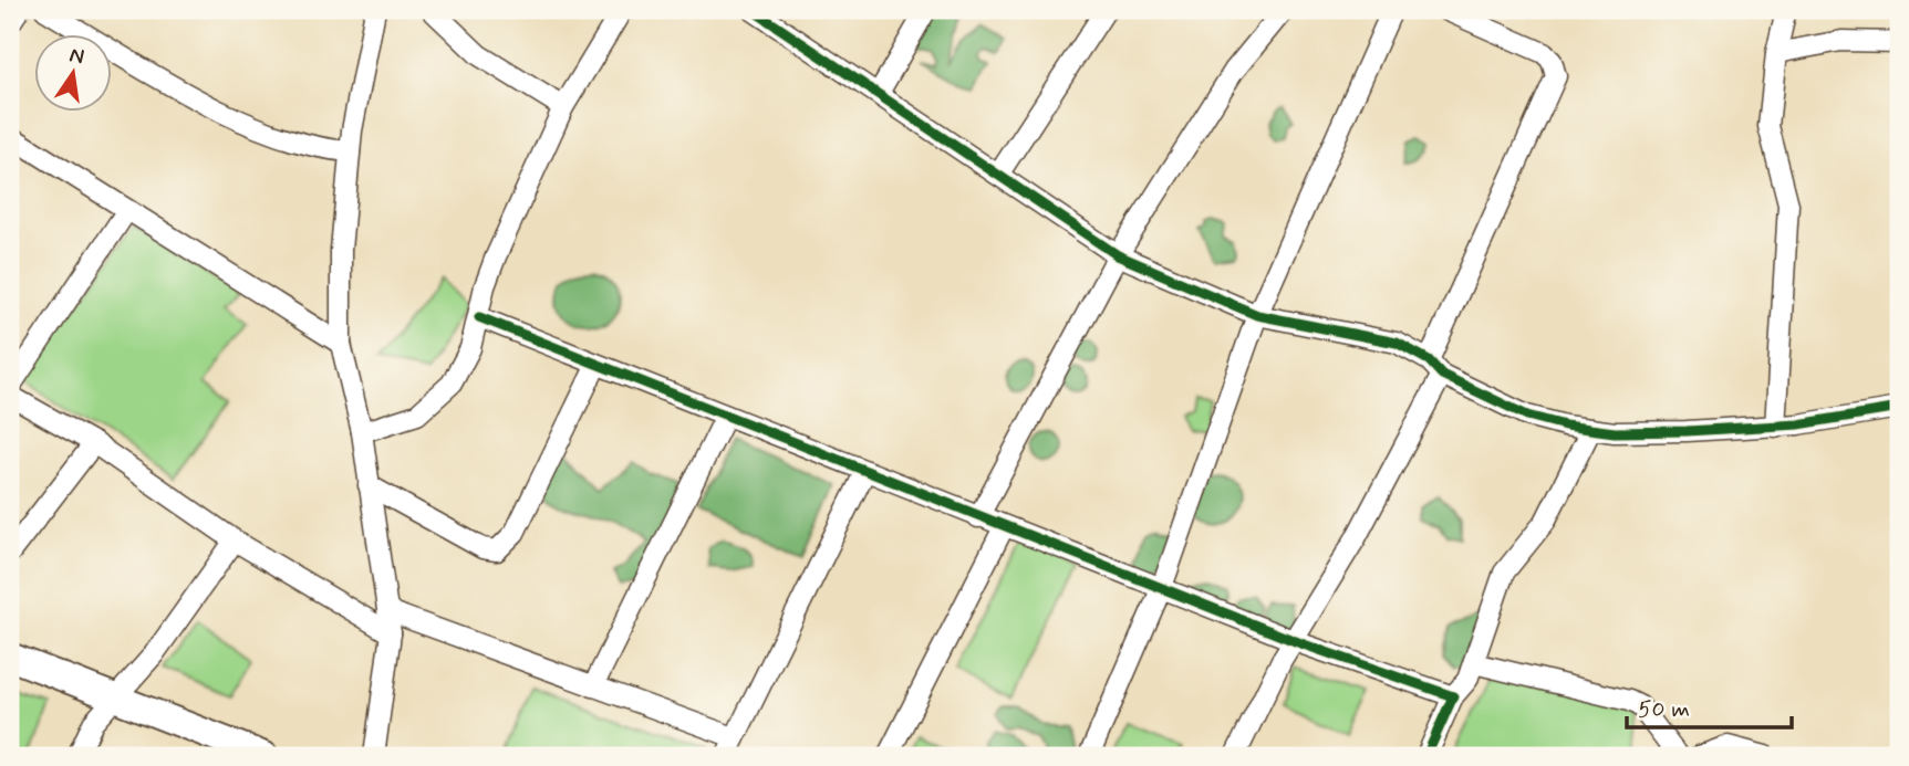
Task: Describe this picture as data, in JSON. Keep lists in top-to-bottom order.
{
  "scale_bar": "50 m",
  "north": "top"
}
